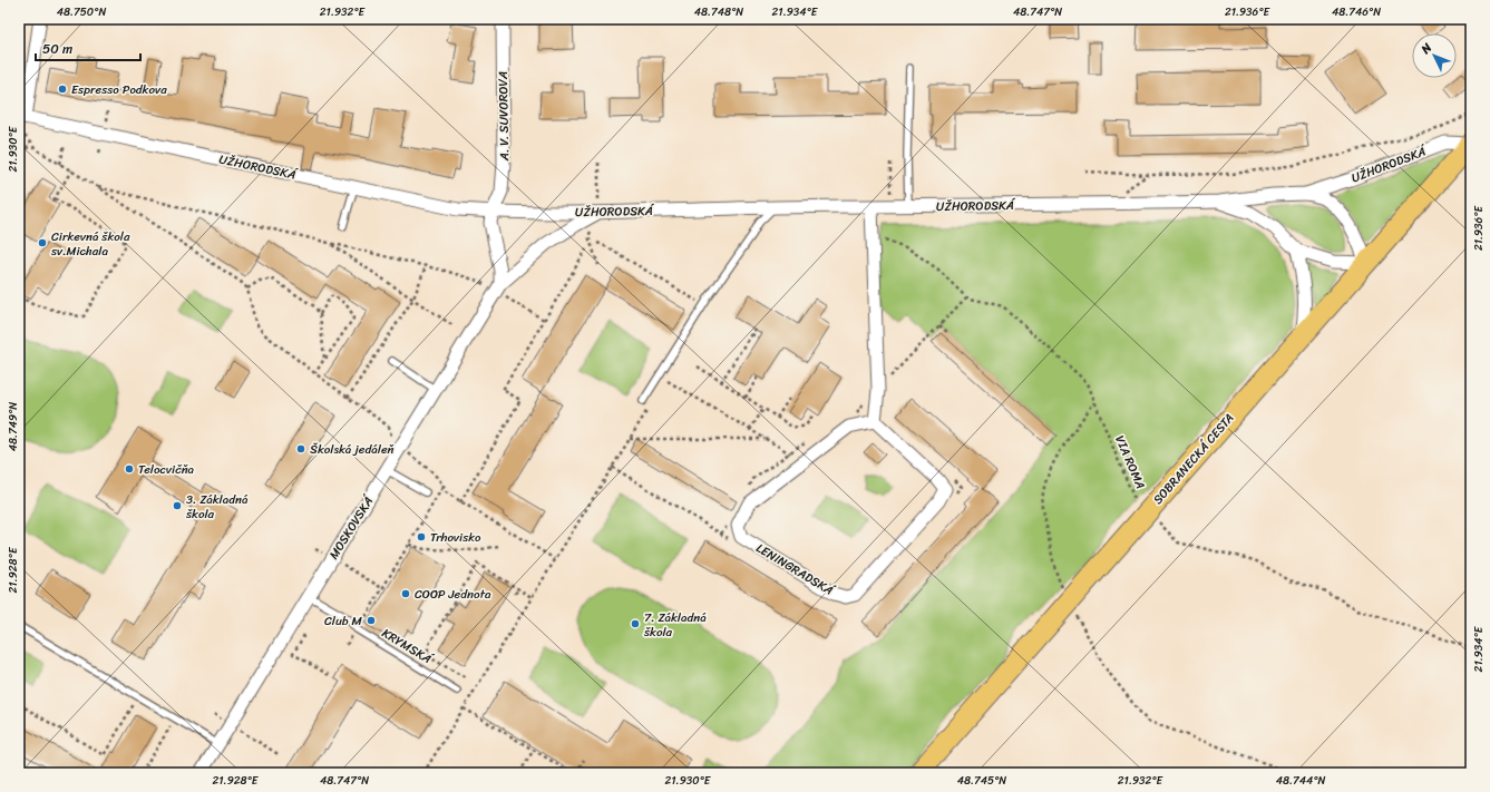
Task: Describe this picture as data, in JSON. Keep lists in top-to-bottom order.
{
  "streets": {
    "main road": ["SOBRANECKÁ CESTA"],
    "street": [
      "A. V. SUVOROVA",
      "UŽHORODSKÁ",
      "MOSKOVSKÁ",
      "LENINGRADSKÁ"
    ],
    "lane": ["KRYMSKÁ"],
    "path": ["VIA ROMA"]
  },
  "crossings": [
    ["A. V. SUVOROVA", "UŽHORODSKÁ"],
    ["UŽHORODSKÁ", "SOBRANECKÁ CESTA"],
    ["UŽHORODSKÁ", "MOSKOVSKÁ"],
    ["SOBRANECKÁ CESTA", "VIA ROMA"],
    ["MOSKOVSKÁ", "KRYMSKÁ"]
  ],
  "places": [
    "Espresso Podkova",
    "Cirkevná škola sv.Michala",
    "Školská jedáleň",
    "Telocvičňa",
    "3. Základná škola",
    "Trhovisko",
    "COOP Jednota",
    "Club M",
    "7. Základná škola"
  ],
  "scale_bar": "50 m",
  "north": "top left",
  "coordinates": [
    "48.750°N",
    "21.932°E",
    "48.748°N",
    "21.934°E",
    "48.747°N",
    "21.936°E",
    "48.746°N",
    "21.930°E",
    "48.749°N",
    "21.928°E",
    "48.745°N",
    "48.744°N"
  ]
}
